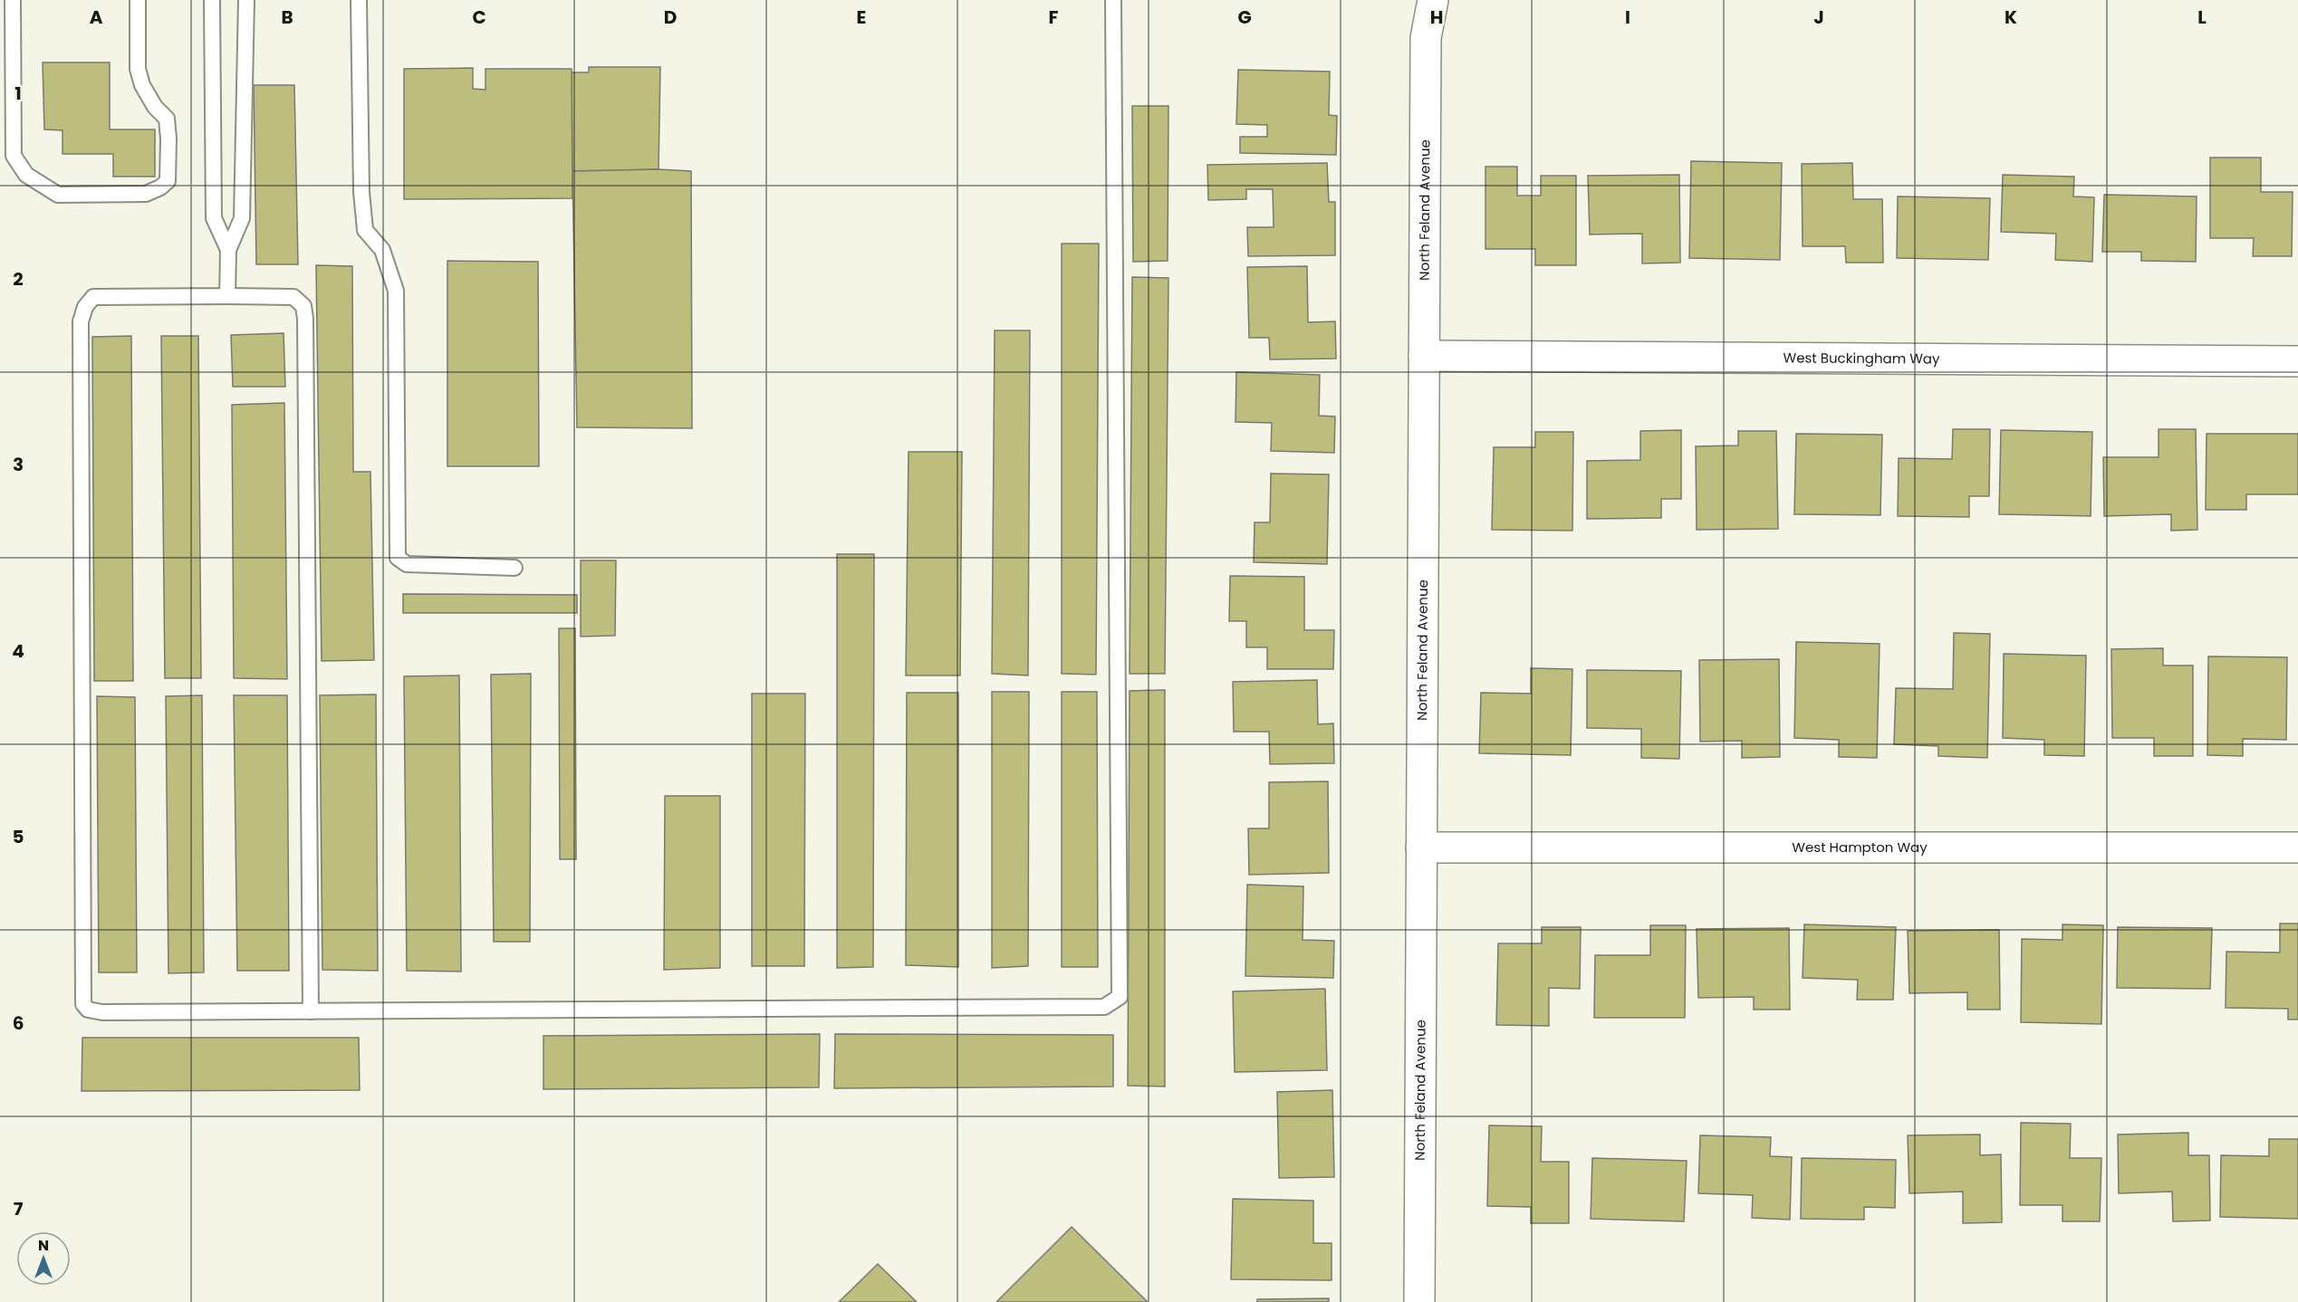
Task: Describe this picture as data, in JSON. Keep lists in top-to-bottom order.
{
  "streets": {
    "street": ["North Feland Avenue", "West Buckingham Way", "West Hampton Way"]
  },
  "crossings": [
    ["North Feland Avenue", "West Buckingham Way"],
    ["North Feland Avenue", "West Hampton Way"]
  ],
  "north": "top",
  "grid": {
    "columns": [
      "A",
      "B",
      "C",
      "D",
      "E",
      "F",
      "G",
      "H",
      "I",
      "J",
      "K",
      "L"
    ],
    "rows": [
      "1",
      "2",
      "3",
      "4",
      "5",
      "6",
      "7"
    ]
  }
}
